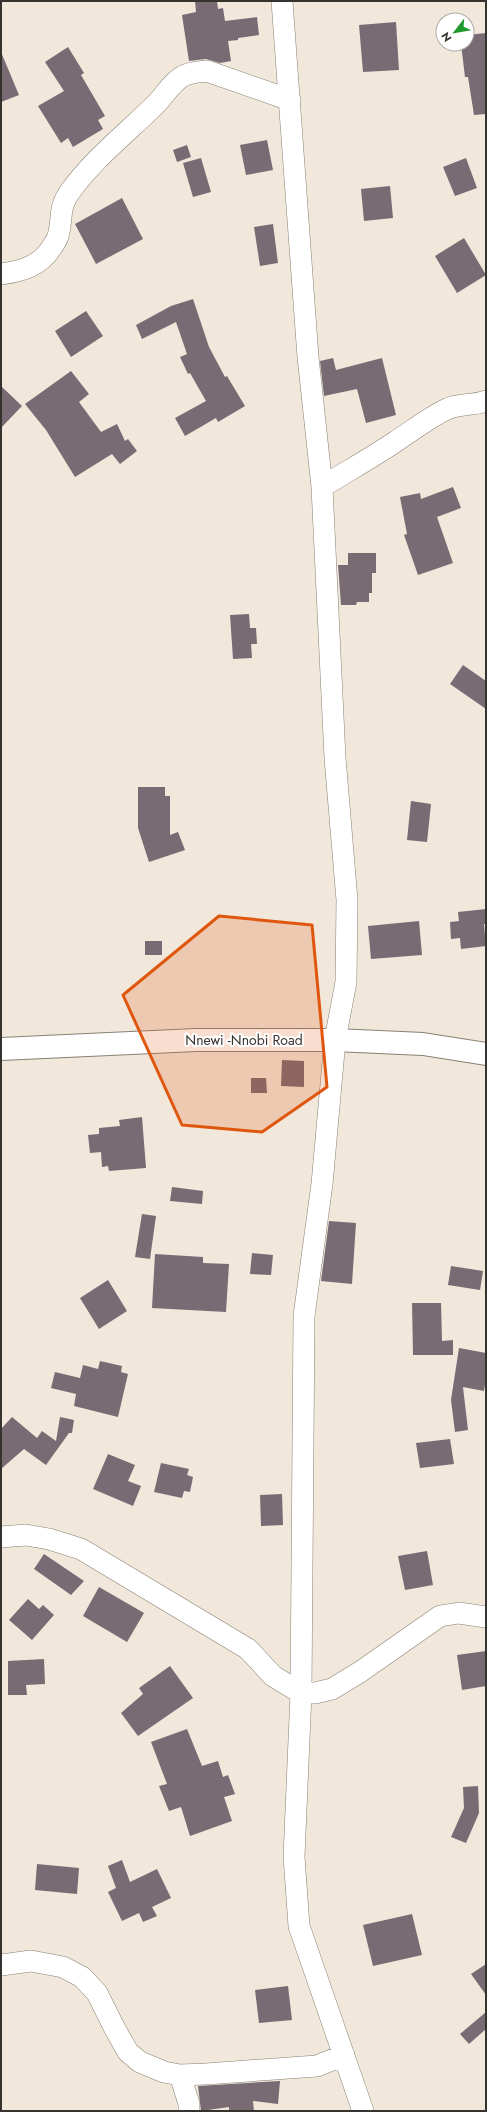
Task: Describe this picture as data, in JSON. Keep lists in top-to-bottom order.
{
  "streets": {
    "main road": ["Nnewi -Nnobi Road"]
  },
  "north": "bottom left"
}
